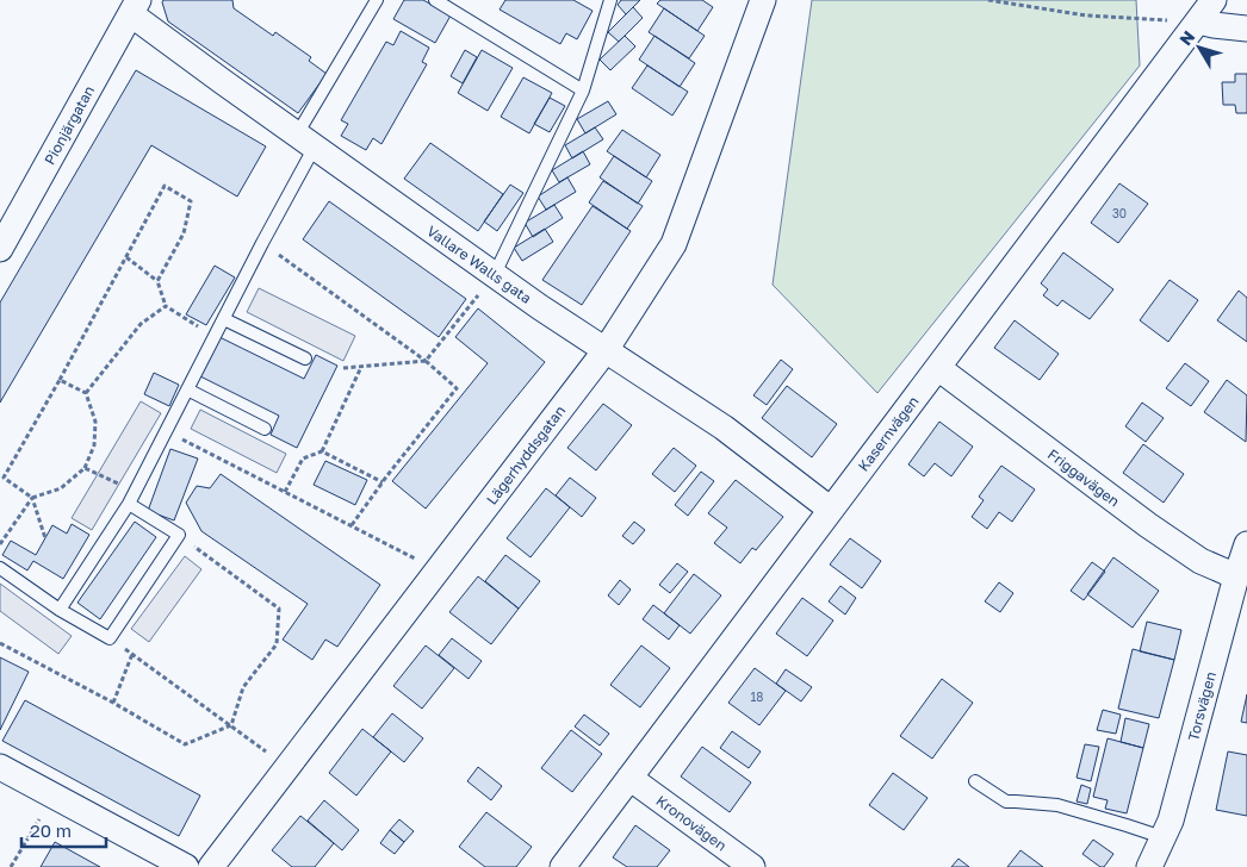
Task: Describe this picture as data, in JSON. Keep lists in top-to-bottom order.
{
  "streets": {
    "street": [
      "Pionjärgatan",
      "Vallare Walls gata",
      "Kasernvägen",
      "Lägerhyddsgatan",
      "Friggavägen",
      "Torsvägen",
      "Kronovägen"
    ]
  },
  "crossings": [
    ["Pionjärgatan", "Vallare Walls gata"],
    ["Vallare Walls gata", "Kasernvägen"],
    ["Vallare Walls gata", "Lägerhyddsgatan"],
    ["Kasernvägen", "Friggavägen"],
    ["Kasernvägen", "Kronovägen"],
    ["Friggavägen", "Torsvägen"]
  ],
  "house_numbers": ["30", "18"],
  "scale_bar": "20 m",
  "north": "top left"
}
